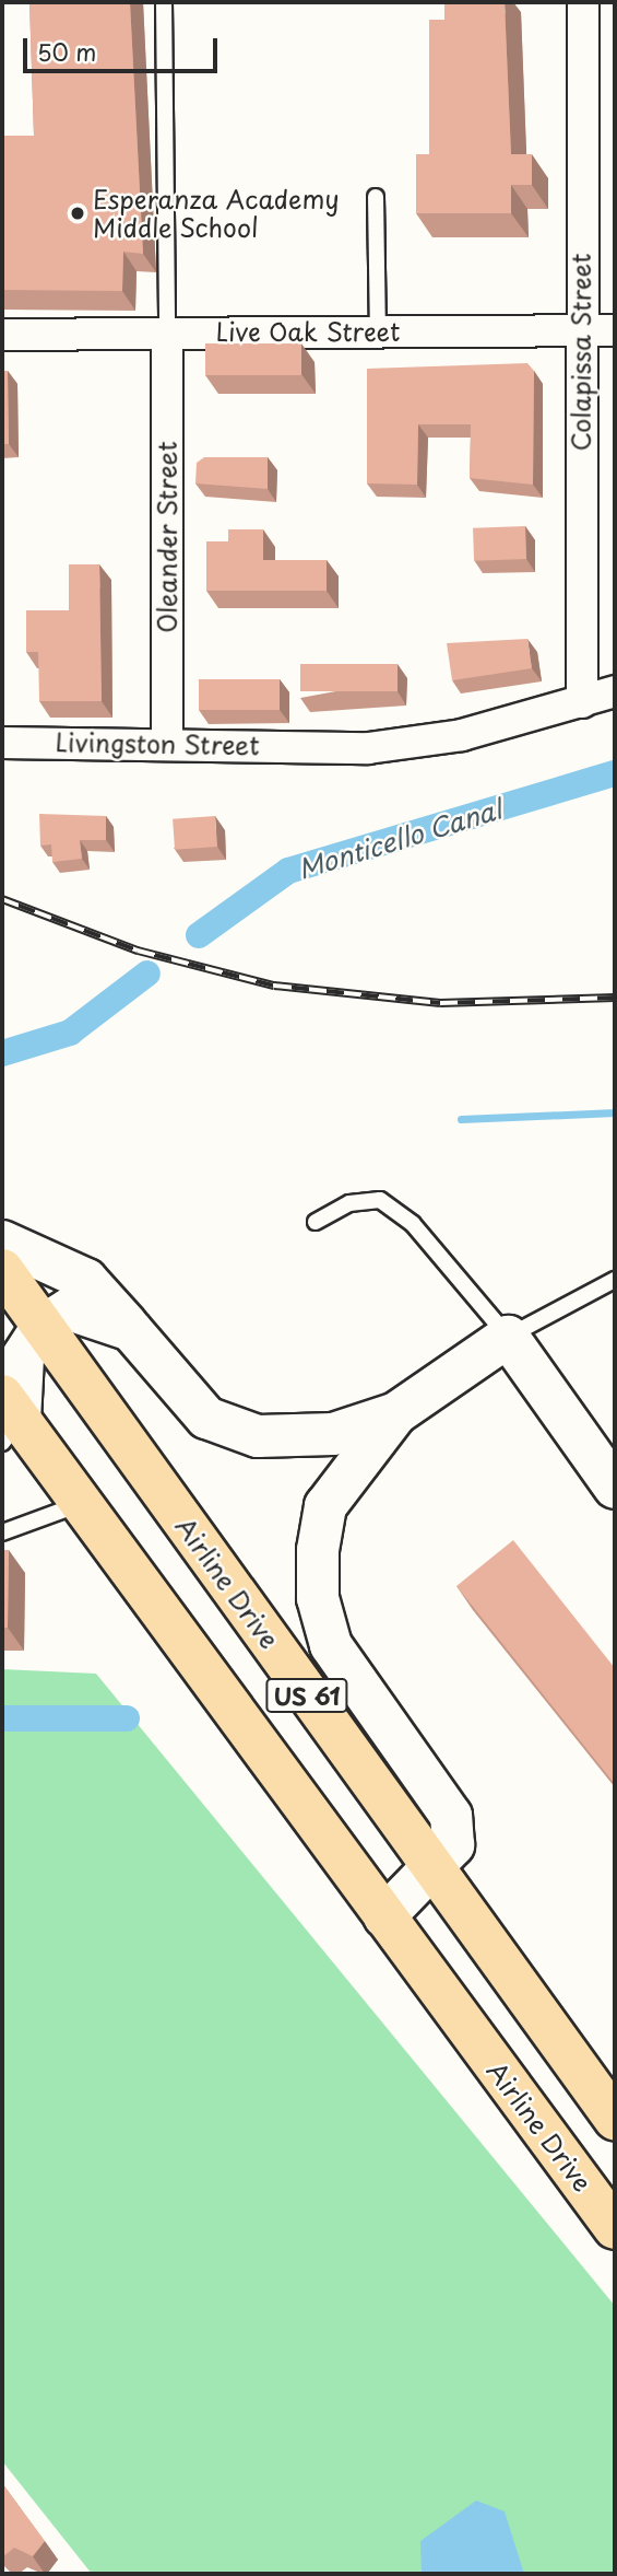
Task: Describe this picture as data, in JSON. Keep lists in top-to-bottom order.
{
  "streets": {
    "highway": ["Airline Drive", "US 61"],
    "street": [
      "Live Oak Street",
      "Colapissa Street",
      "Oleander Street",
      "Livingston Street"
    ]
  },
  "crossings": [
    ["Live Oak Street", "Colapissa Street"],
    ["Live Oak Street", "Oleander Street"],
    ["Colapissa Street", "Livingston Street"],
    ["Oleander Street", "Livingston Street"]
  ],
  "water": ["Monticello Canal"],
  "places": ["Esperanza Academy Middle School"],
  "scale_bar": "50 m"
}
